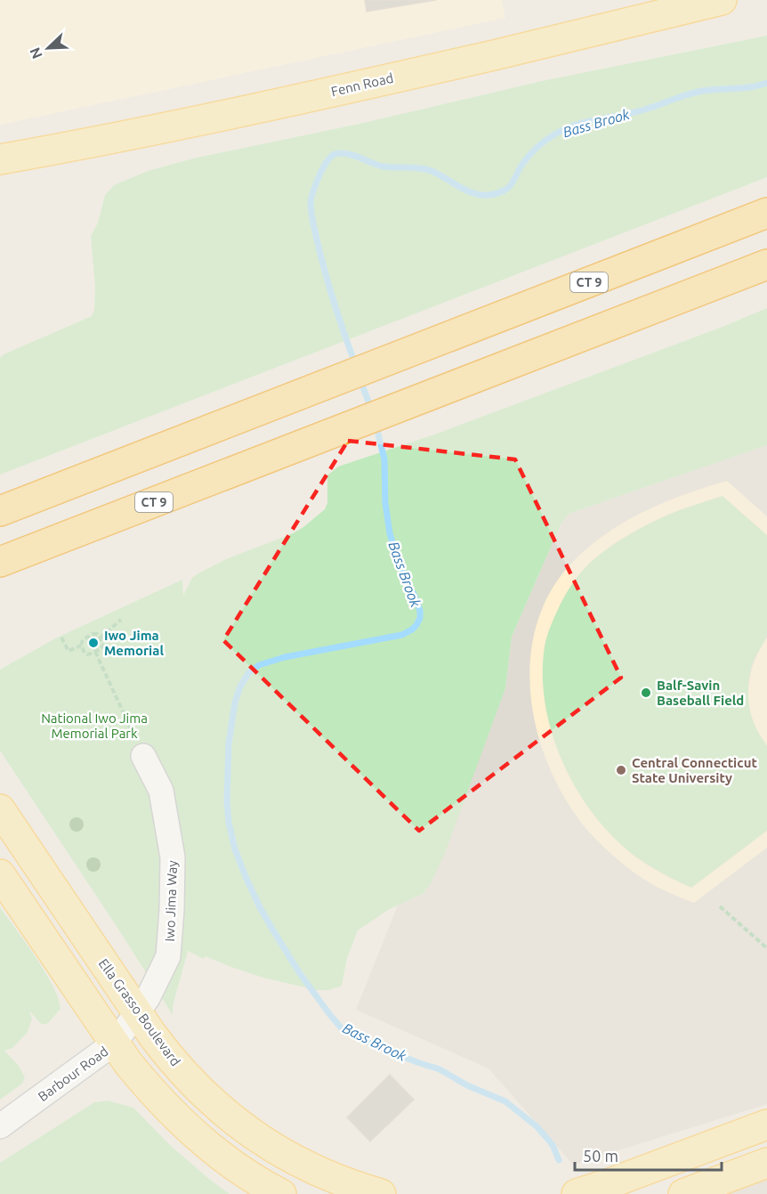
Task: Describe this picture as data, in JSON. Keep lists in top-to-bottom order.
{
  "streets": {
    "highway": ["CT 9"],
    "main road": ["Fenn Road", "Ella Grasso Boulevard"],
    "street": ["Iwo Jima Way", "Barbour Road"]
  },
  "crossings": [
    ["Iwo Jima Way", "Ella Grasso Boulevard"],
    ["Iwo Jima Way", "Barbour Road"],
    ["Ella Grasso Boulevard", "Barbour Road"]
  ],
  "water": ["Bass Brook"],
  "parks": ["National Iwo Jima Memorial Park"],
  "places": ["Iwo Jima Memorial", "Balf-Savin Baseball Field", "Central Connecticut State University"],
  "scale_bar": "50 m",
  "north": "bottom left"
}
